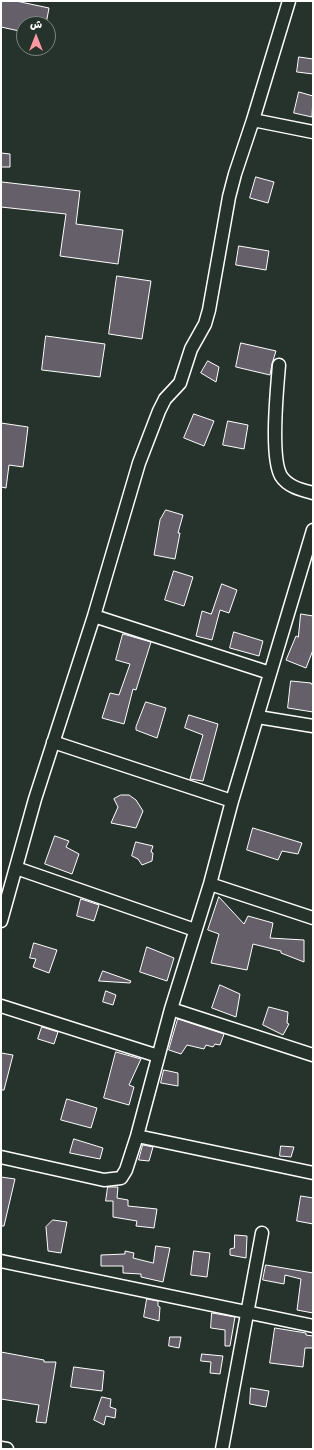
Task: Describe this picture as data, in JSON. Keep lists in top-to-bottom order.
{
  "north": "top"
}
